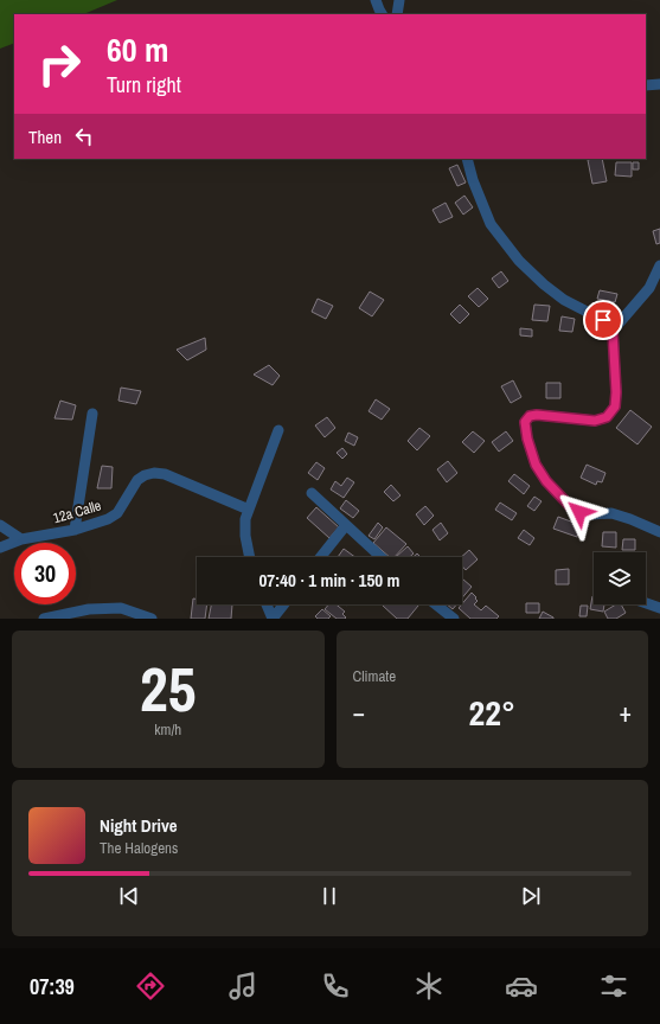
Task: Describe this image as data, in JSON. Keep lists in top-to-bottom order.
{
  "streets": {
    "street": ["12a Calle"]
  },
  "page": {
    "turn": ["60 m", "Turn right"],
    "then": "Then",
    "limit": "30",
    "trip": "07:40 · 1 min · 150 m",
    "tile": [
      ["25", "km/h"],
      "Climate"
    ],
    "heat": ["−", "22°", "+"],
    "song": ["Night Drive", "The Halogens"],
    "tabs": "07:39"
  }
}
